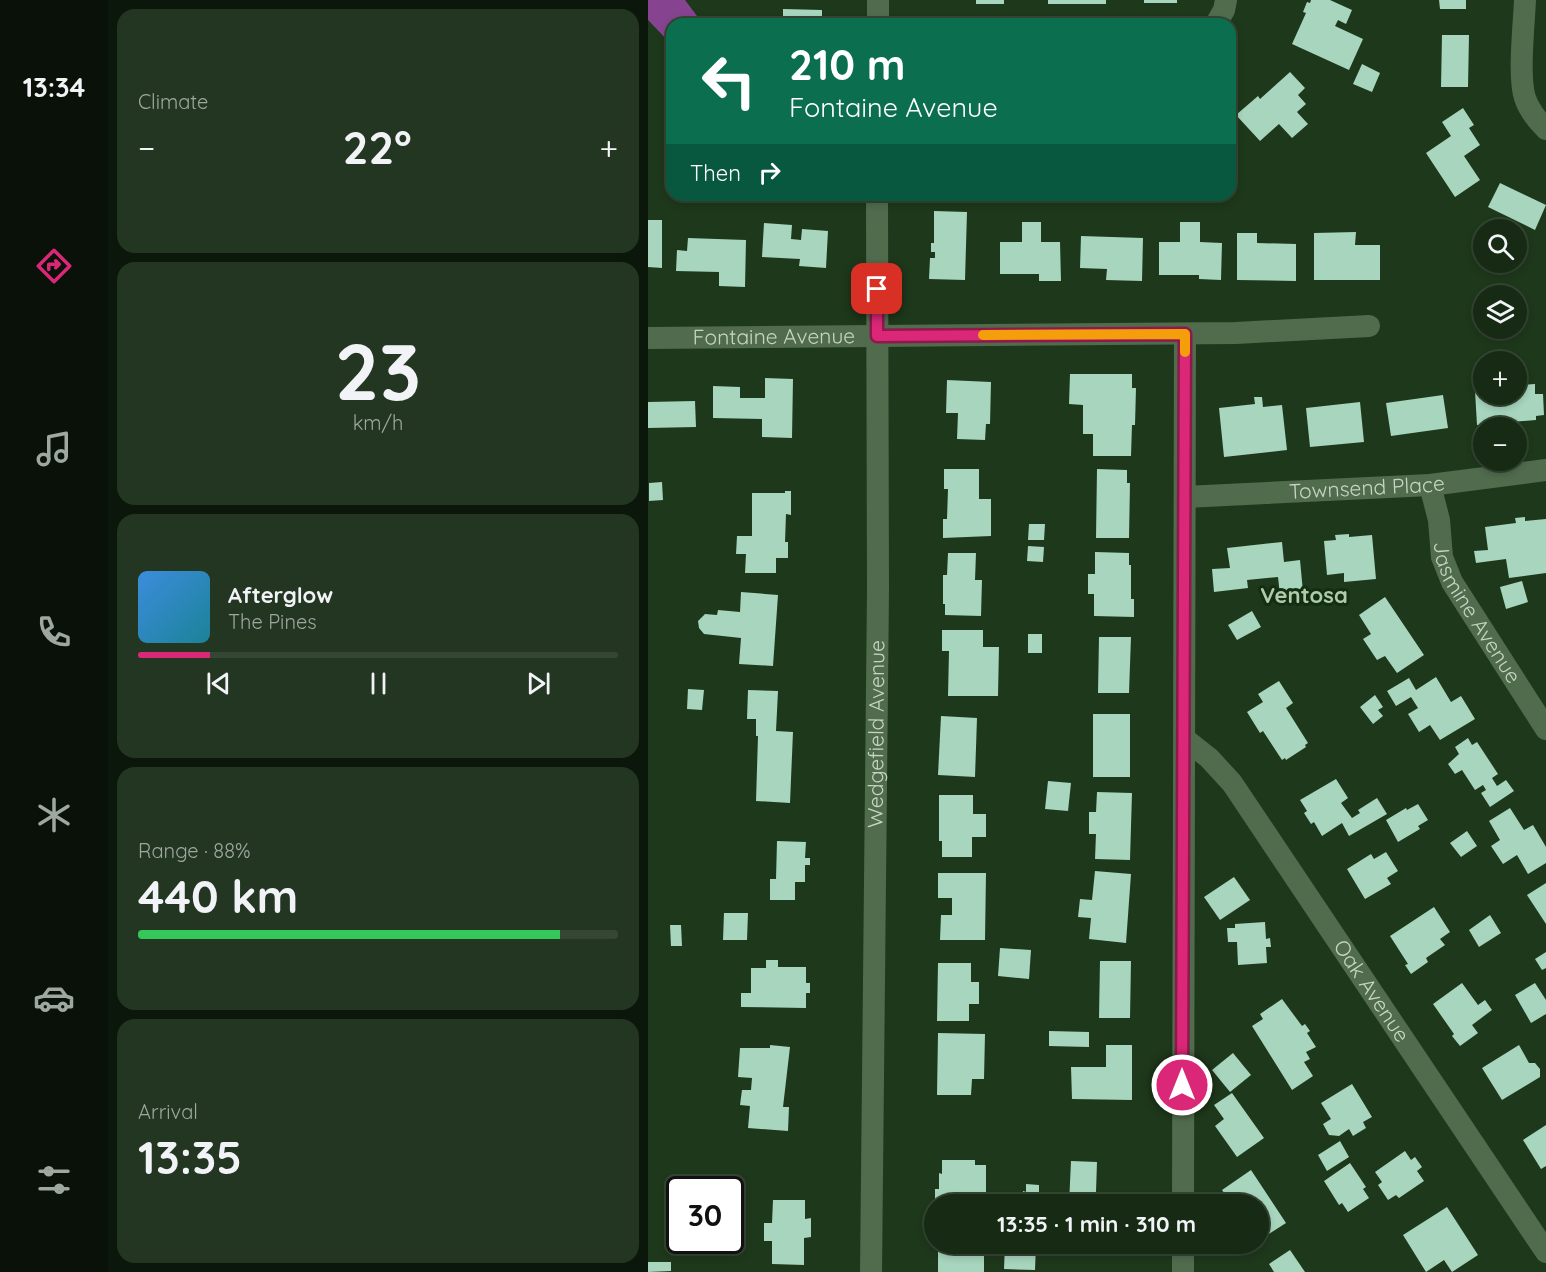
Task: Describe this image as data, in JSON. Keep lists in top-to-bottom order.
{
  "streets": {
    "street": [
      "Fontaine Avenue",
      "Townsend Place",
      "Jasmine Avenue",
      "Wedgefield Avenue",
      "Oak Avenue"
    ]
  },
  "crossings": [
    ["Fontaine Avenue", "Wedgefield Avenue"],
    ["Townsend Place", "Jasmine Avenue"]
  ],
  "districts": ["Ventosa"],
  "page": {
    "tabs": "13:34",
    "tile": [
      "Climate",
      ["23", "km/h"],
      ["Range · 88%", "440 km"],
      ["Arrival", "13:35"]
    ],
    "turn": ["210 m", "Fontaine Avenue"],
    "heat": ["−", "22°", "+"],
    "then": "Then",
    "map_buttons": ["+", "−"],
    "song": ["Afterglow", "The Pines"],
    "limit": "30",
    "trip": "13:35 · 1 min · 310 m"
  }
}
